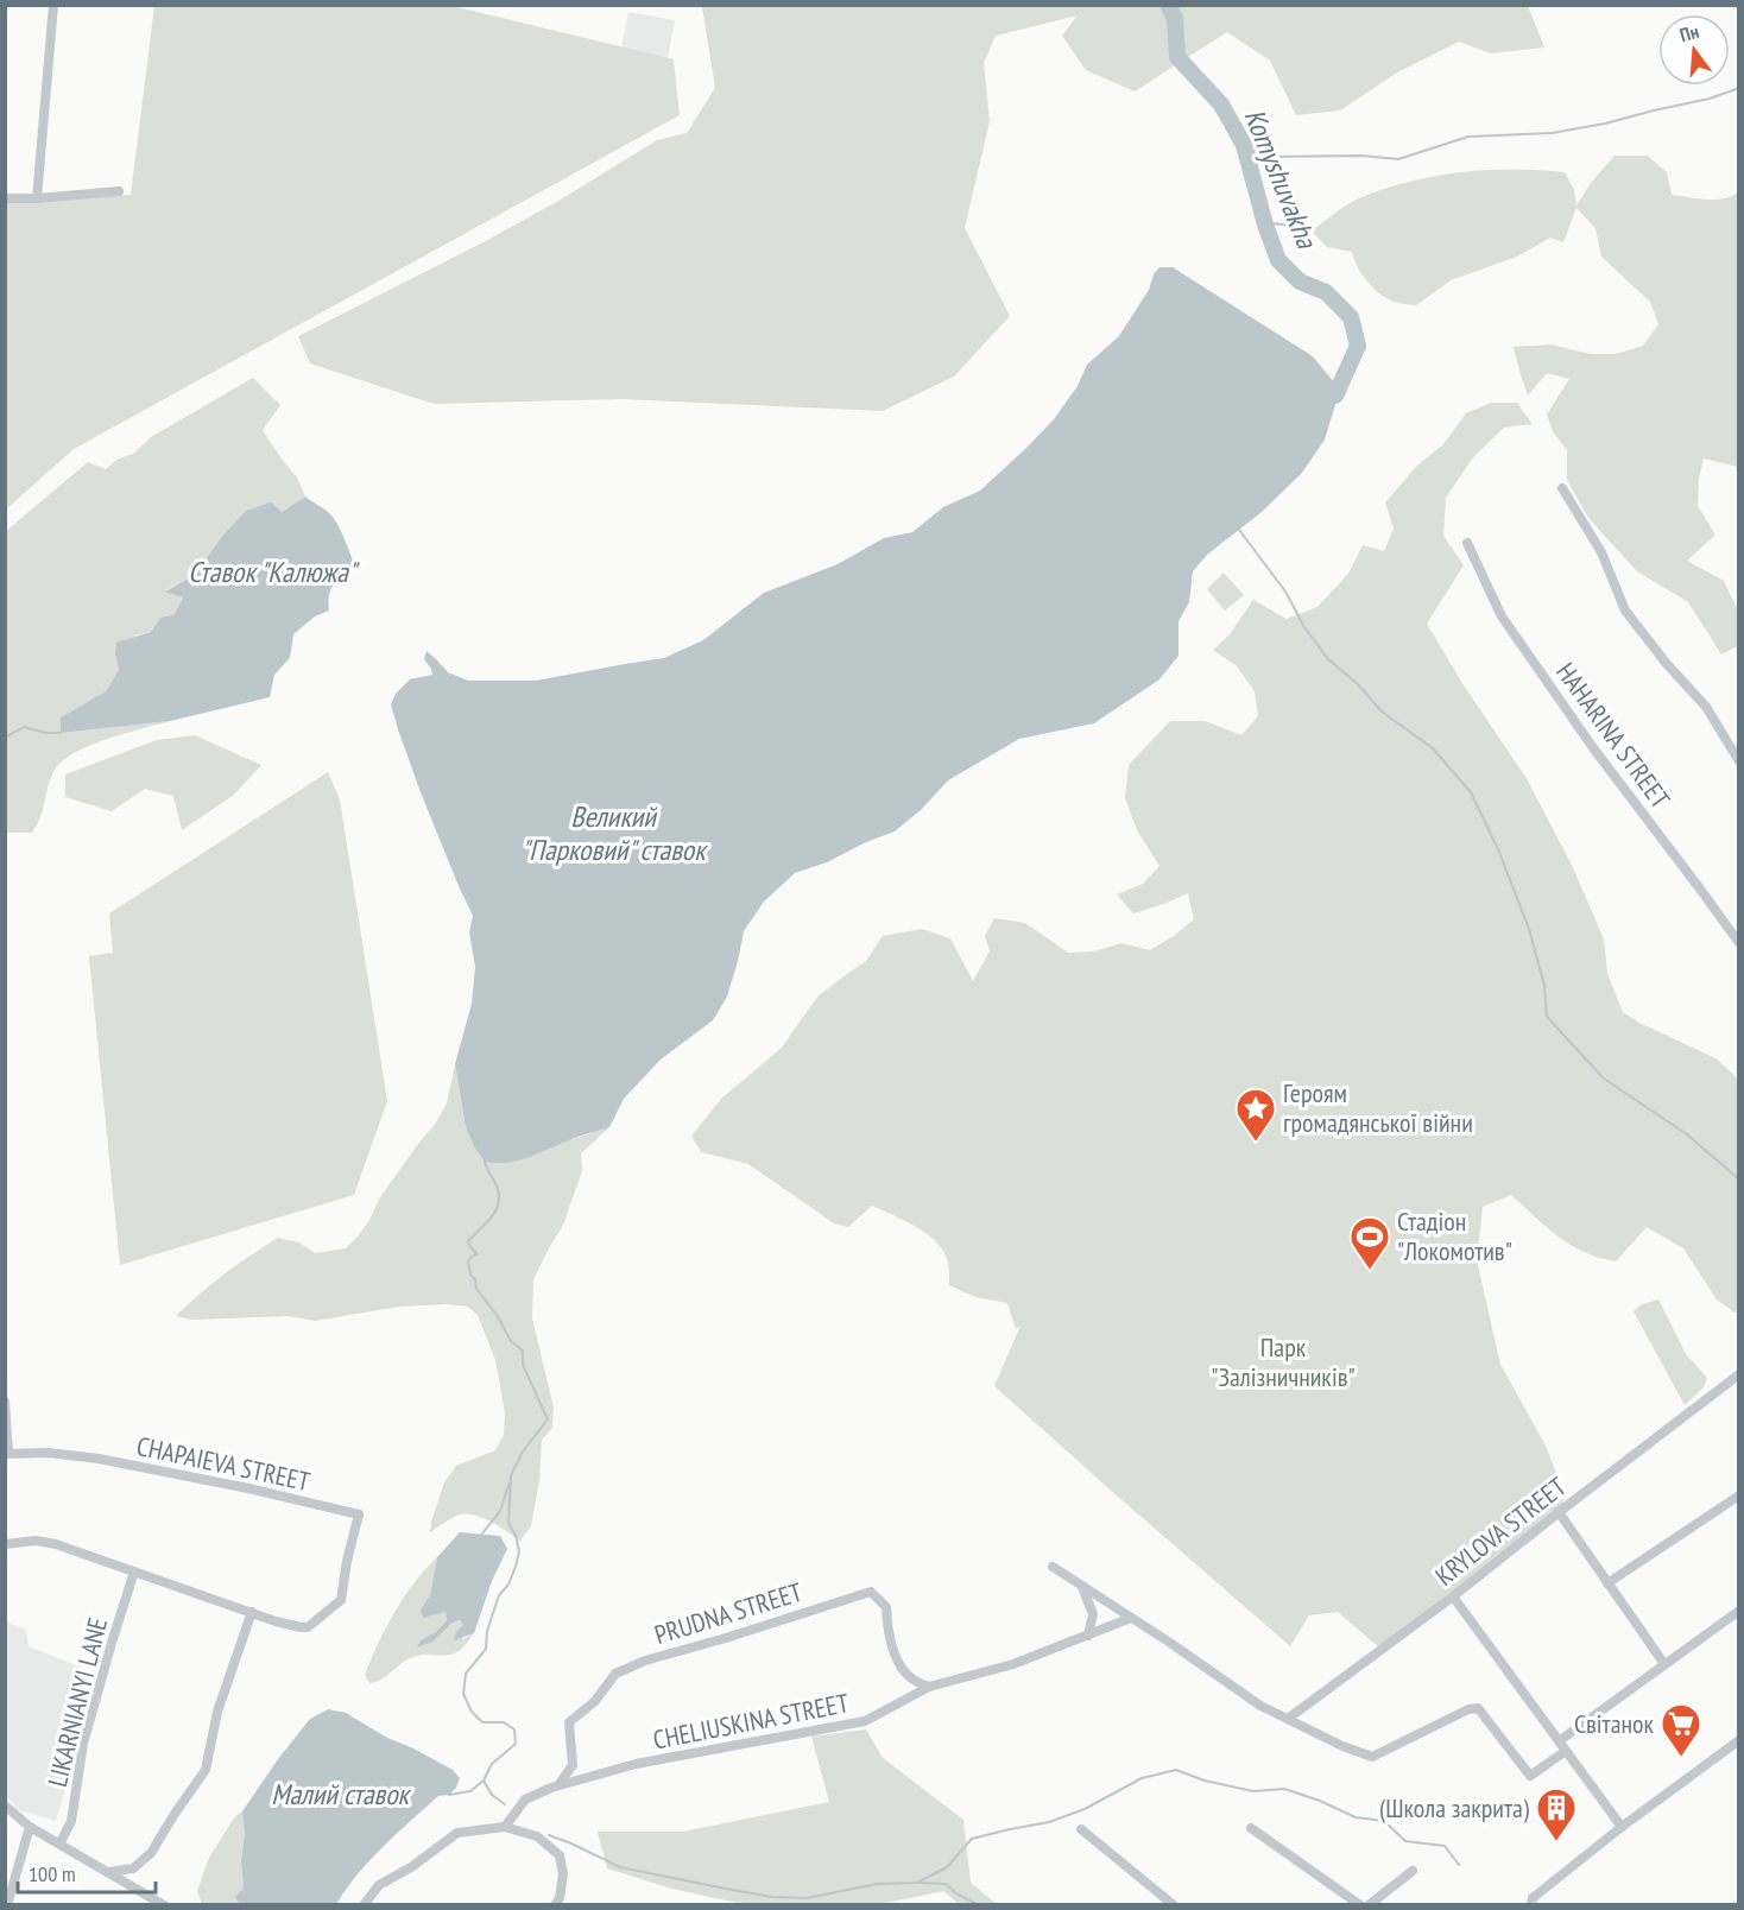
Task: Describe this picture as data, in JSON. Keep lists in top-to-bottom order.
{
  "streets": {
    "street": [
      "HAHARINA STREET",
      "CHAPAIEVA STREET",
      "KRYLOVA STREET",
      "PRUDNA STREET",
      "LIKARNIANYI LANE",
      "CHELIUSKINA STREET"
    ]
  },
  "crossings": [
    ["PRUDNA STREET", "CHELIUSKINA STREET"]
  ],
  "water": [
    "Komyshuvakha",
    "Ставок \"Калюжа\"",
    "Великий \"Парковий\" ставок",
    "Малий ставок"
  ],
  "parks": ["Парк \"Залізничників\""],
  "places": {
    "place": ["Героям громадянської війни"],
    "sports": ["Стадіон \"Локомотив\""],
    "supermarket": ["Світанок"],
    "building": ["(Школа закрита)"]
  },
  "scale_bar": "100 m",
  "north": "top"
}
